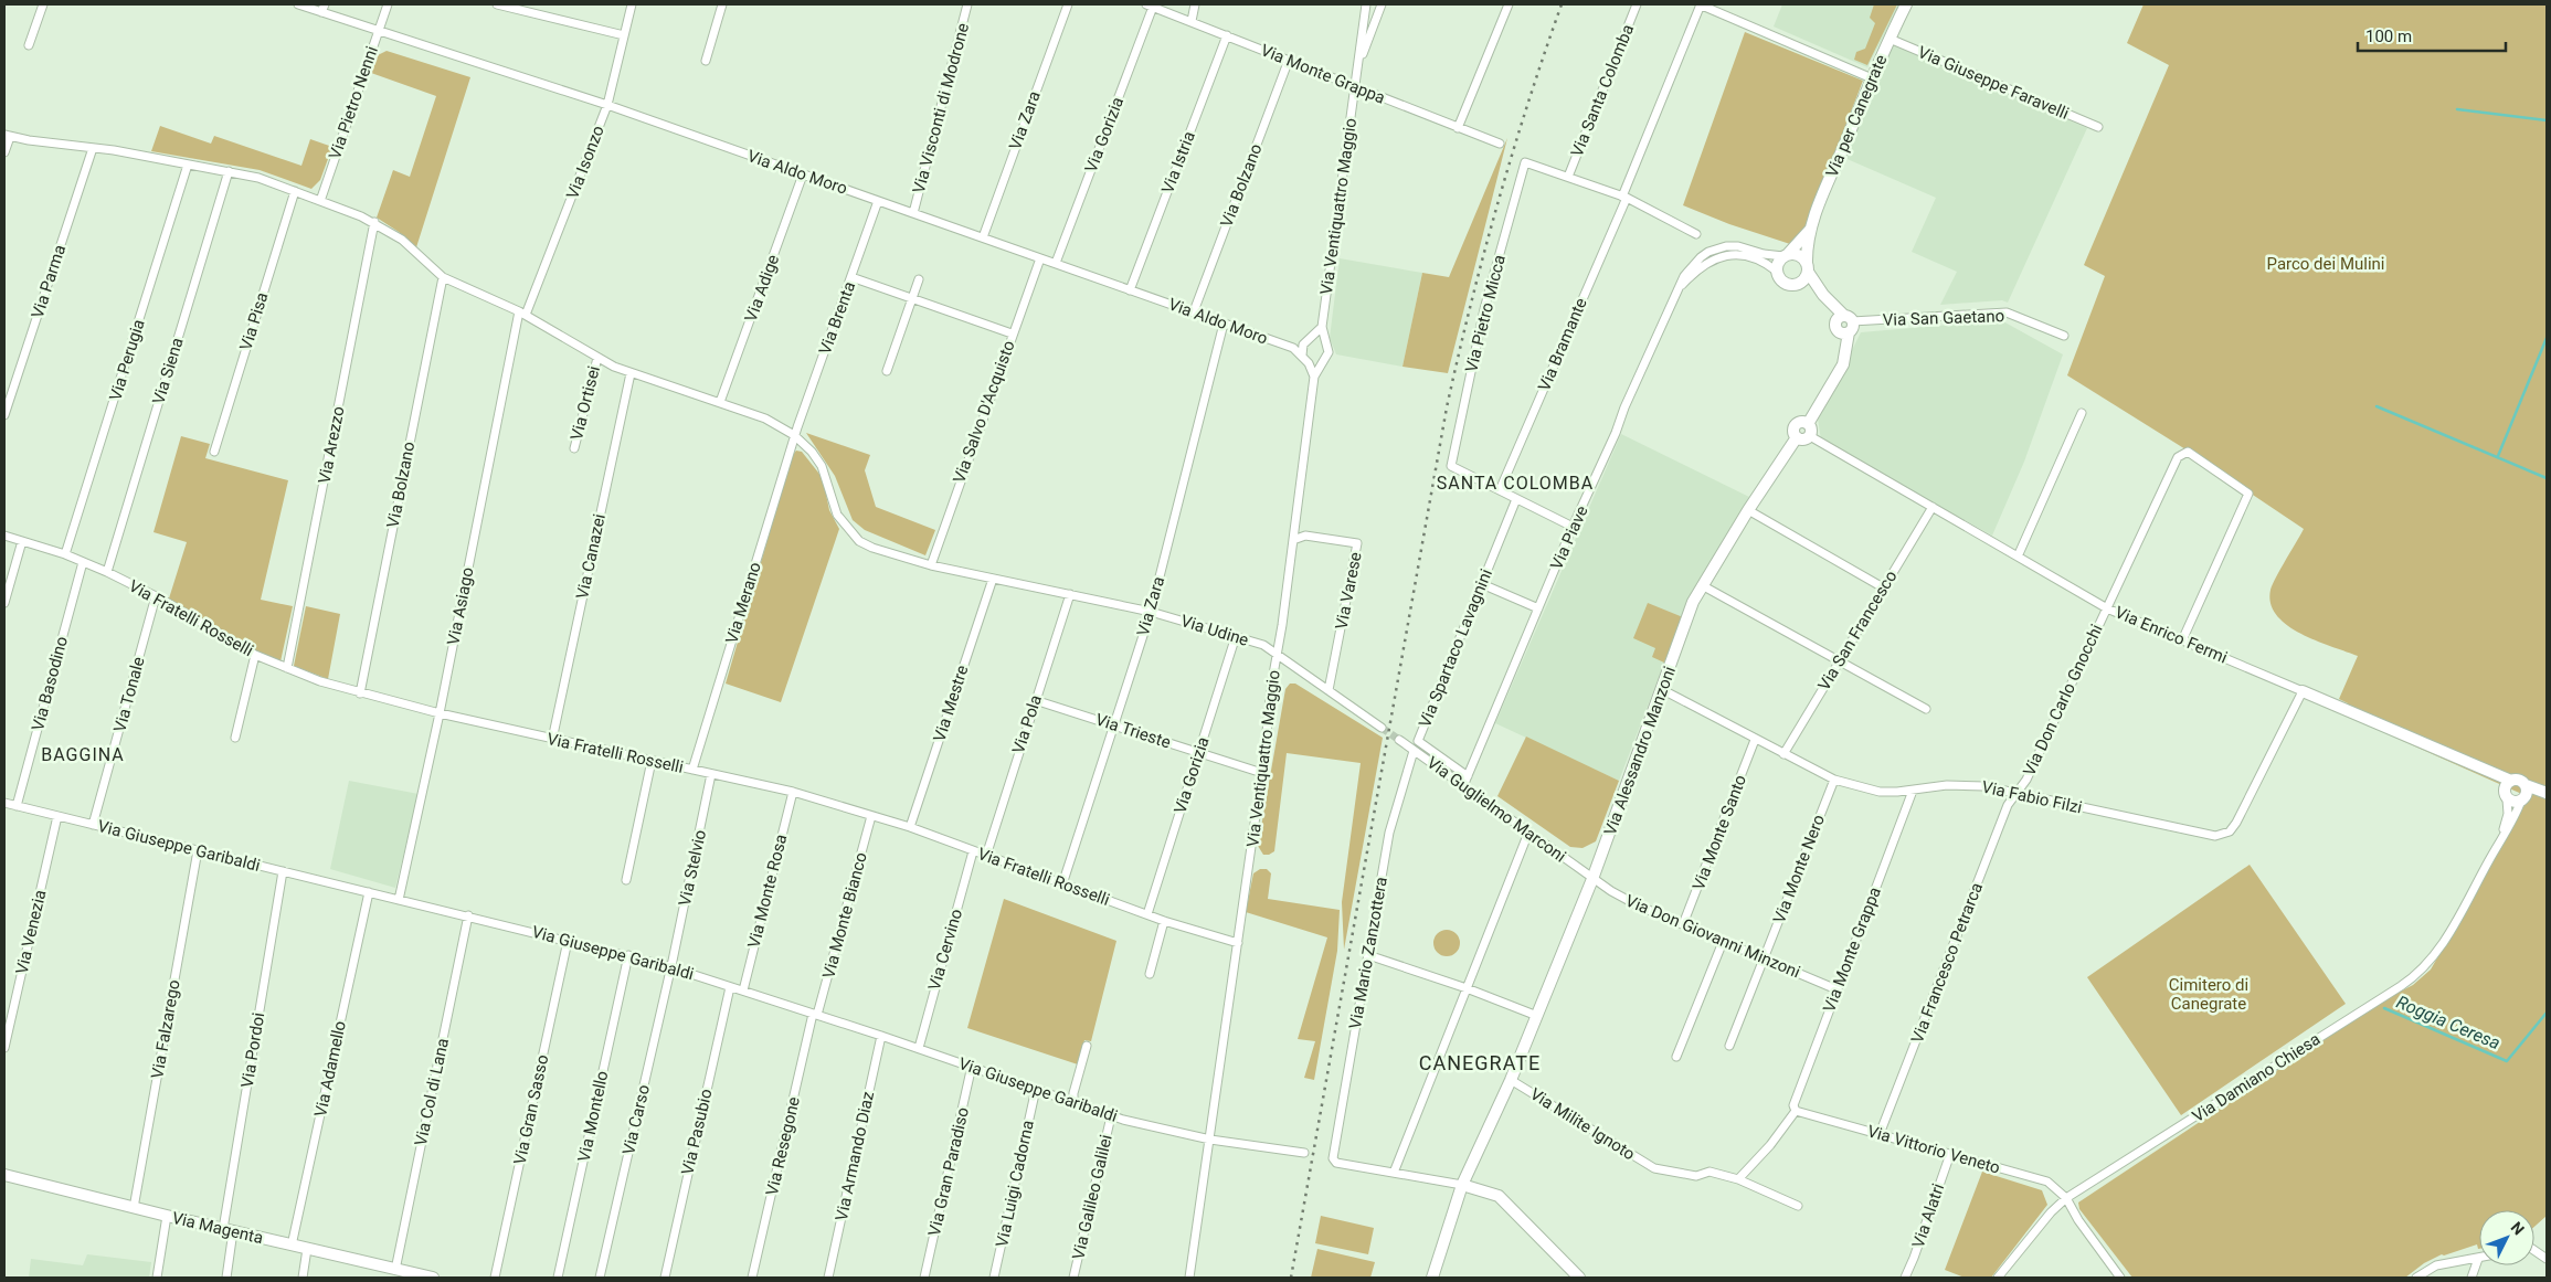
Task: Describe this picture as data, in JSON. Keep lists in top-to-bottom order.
{
  "streets": {
    "street": [
      "Via Monte Grappa",
      "Via Giuseppe Faravelli",
      "Via Santa Colomba",
      "Via Pietro Nenni",
      "Via Visconti di Modrone",
      "Via per Canegrate",
      "Via Zara",
      "Via Gorizia",
      "Via Isonzo",
      "Via Istria",
      "Via Aldo Moro",
      "Via Bolzano",
      "Via Ventiquattro Maggio",
      "Via Parma",
      "Via Adige",
      "Via Pietro Micca",
      "Via Brenta",
      "Via San Gaetano",
      "Via Pisa",
      "Via Bramante",
      "Via Perugia",
      "Via Siena",
      "Via Ortisei",
      "Via Salvo D'Acquisto",
      "Via Arezzo",
      "Via Piave",
      "Via Canazei",
      "Via Varese",
      "Via Merano",
      "Via Asiago",
      "Via Fratelli Rosselli",
      "Via Udine",
      "Via San Francesco",
      "Via Enrico Fermi",
      "Via Spartaco Lavagnini",
      "Via Basodino",
      "Via Tonale",
      "Via Don Carlo Gnocchi",
      "Via Mestre",
      "Via Pola",
      "Via Trieste",
      "Via Alessandro Manzoni",
      "Via Fabio Filzi",
      "Via Guglielmo Marconi",
      "Via Monte Santo",
      "Via Giuseppe Garibaldi",
      "Via Stelvio",
      "Via Monte Nero",
      "Via Monte Rosa",
      "Via Monte Bianco",
      "Via Venezia",
      "Via Don Giovanni Minzoni",
      "Via Cervino",
      "Via Mario Zanzottera",
      "Via Francesco Petrarca",
      "Via Falzarego",
      "Via Pordoi",
      "Via Adamello",
      "Via Damiano Chiesa",
      "Via Col di Lana",
      "Via Gran Sasso",
      "Via Montello",
      "Via Carso",
      "Via Milite Ignoto",
      "Via Pasubio",
      "Via Resegone",
      "Via Vittorio Veneto",
      "Via Armando Diaz",
      "Via Gran Paradiso",
      "Via Luigi Cadorna",
      "Via Galileo Galilei",
      "Via Alatri",
      "Via Magenta"
    ]
  },
  "crossings": [
    ["Via Monte Grappa", "Via Gorizia"],
    ["Via Monte Grappa", "Via Istria"],
    ["Via Monte Grappa", "Via Bolzano"],
    ["Via Monte Grappa", "Via Ventiquattro Maggio"],
    ["Via Monte Grappa", "Via Fabio Filzi"],
    ["Via Monte Grappa", "Via Don Giovanni Minzoni"],
    ["Via Monte Grappa", "Via Vittorio Veneto"],
    ["Via Giuseppe Faravelli", "Via per Canegrate"],
    ["Via Santa Colomba", "Via Pietro Micca"],
    ["Via Pietro Nenni", "Via Aldo Moro"],
    ["Via Pietro Nenni", "Via Udine"],
    ["Via Visconti di Modrone", "Via Aldo Moro"],
    ["Via per Canegrate", "Via Piave"],
    ["Via Zara", "Via Aldo Moro"],
    ["Via Zara", "Via Fratelli Rosselli"],
    ["Via Zara", "Via Udine"],
    ["Via Zara", "Via Trieste"],
    ["Via Gorizia", "Via Aldo Moro"],
    ["Via Gorizia", "Via Fratelli Rosselli"],
    ["Via Gorizia", "Via Udine"],
    ["Via Gorizia", "Via Trieste"],
    ["Via Isonzo", "Via Aldo Moro"],
    ["Via Isonzo", "Via Asiago"],
    ["Via Isonzo", "Via Udine"],
    ["Via Istria", "Via Aldo Moro"],
    ["Via Aldo Moro", "Via Bolzano"],
    ["Via Aldo Moro", "Via Ventiquattro Maggio"],
    ["Via Aldo Moro", "Via Adige"],
    ["Via Aldo Moro", "Via Brenta"],
    ["Via Aldo Moro", "Via Salvo D'Acquisto"],
    ["Via Bolzano", "Via Fratelli Rosselli"],
    ["Via Bolzano", "Via Udine"],
    ["Via Ventiquattro Maggio", "Via Varese"],
    ["Via Ventiquattro Maggio", "Via Fratelli Rosselli"],
    ["Via Ventiquattro Maggio", "Via Udine"],
    ["Via Ventiquattro Maggio", "Via Trieste"],
    ["Via Ventiquattro Maggio", "Via Giuseppe Garibaldi"],
    ["Via Parma", "Via Udine"],
    ["Via Adige", "Via Udine"],
    ["Via Pietro Micca", "Via Bramante"],
    ["Via Brenta", "Via Merano"],
    ["Via Brenta", "Via Udine"],
    ["Via San Gaetano", "Via Alessandro Manzoni"],
    ["Via Pisa", "Via Udine"],
    ["Via Perugia", "Via Fratelli Rosselli"],
    ["Via Perugia", "Via Udine"],
    ["Via Siena", "Via Fratelli Rosselli"],
    ["Via Siena", "Via Udine"],
    ["Via Ortisei", "Via Udine"],
    ["Via Salvo D'Acquisto", "Via Udine"],
    ["Via Arezzo", "Via Fratelli Rosselli"],
    ["Via Arezzo", "Via Udine"],
    ["Via Piave", "Via Spartaco Lavagnini"],
    ["Via Piave", "Via Guglielmo Marconi"],
    ["Via Canazei", "Via Fratelli Rosselli"],
    ["Via Canazei", "Via Udine"],
    ["Via Merano", "Via Fratelli Rosselli"],
    ["Via Merano", "Via Udine"],
    ["Via Asiago", "Via Fratelli Rosselli"],
    ["Via Asiago", "Via Udine"],
    ["Via Asiago", "Via Giuseppe Garibaldi"],
    ["Via Fratelli Rosselli", "Via Basodino"],
    ["Via Fratelli Rosselli", "Via Tonale"],
    ["Via Fratelli Rosselli", "Via Mestre"],
    ["Via Fratelli Rosselli", "Via Pola"],
    ["Via Fratelli Rosselli", "Via Stelvio"],
    ["Via Fratelli Rosselli", "Via Monte Rosa"],
    ["Via Fratelli Rosselli", "Via Monte Bianco"],
    ["Via Fratelli Rosselli", "Via Cervino"],
    ["Via Udine", "Via Mestre"],
    ["Via Udine", "Via Pola"],
    ["Via San Francesco", "Via Enrico Fermi"],
    ["Via San Francesco", "Via Fabio Filzi"],
    ["Via Enrico Fermi", "Via Don Carlo Gnocchi"],
    ["Via Enrico Fermi", "Via Alessandro Manzoni"],
    ["Via Enrico Fermi", "Via Fabio Filzi"],
    ["Via Enrico Fermi", "Via Damiano Chiesa"],
    ["Via Basodino", "Via Giuseppe Garibaldi"],
    ["Via Tonale", "Via Giuseppe Garibaldi"],
    ["Via Don Carlo Gnocchi", "Via Fabio Filzi"],
    ["Via Don Carlo Gnocchi", "Via Francesco Petrarca"],
    ["Via Pola", "Via Trieste"],
    ["Via Alessandro Manzoni", "Via Fabio Filzi"],
    ["Via Alessandro Manzoni", "Via Guglielmo Marconi"],
    ["Via Alessandro Manzoni", "Via Don Giovanni Minzoni"],
    ["Via Alessandro Manzoni", "Via Milite Ignoto"],
    ["Via Fabio Filzi", "Via Monte Santo"],
    ["Via Fabio Filzi", "Via Monte Nero"],
    ["Via Fabio Filzi", "Via Francesco Petrarca"],
    ["Via Guglielmo Marconi", "Via Don Giovanni Minzoni"],
    ["Via Guglielmo Marconi", "Via Mario Zanzottera"],
    ["Via Monte Santo", "Via Don Giovanni Minzoni"],
    ["Via Giuseppe Garibaldi", "Via Stelvio"],
    ["Via Giuseppe Garibaldi", "Via Monte Rosa"],
    ["Via Giuseppe Garibaldi", "Via Monte Bianco"],
    ["Via Giuseppe Garibaldi", "Via Venezia"],
    ["Via Giuseppe Garibaldi", "Via Cervino"],
    ["Via Giuseppe Garibaldi", "Via Falzarego"],
    ["Via Giuseppe Garibaldi", "Via Pordoi"],
    ["Via Giuseppe Garibaldi", "Via Adamello"],
    ["Via Giuseppe Garibaldi", "Via Col di Lana"],
    ["Via Giuseppe Garibaldi", "Via Gran Sasso"],
    ["Via Giuseppe Garibaldi", "Via Montello"],
    ["Via Giuseppe Garibaldi", "Via Carso"],
    ["Via Giuseppe Garibaldi", "Via Pasubio"],
    ["Via Giuseppe Garibaldi", "Via Resegone"],
    ["Via Giuseppe Garibaldi", "Via Armando Diaz"],
    ["Via Giuseppe Garibaldi", "Via Gran Paradiso"],
    ["Via Giuseppe Garibaldi", "Via Luigi Cadorna"],
    ["Via Giuseppe Garibaldi", "Via Galileo Galilei"],
    ["Via Stelvio", "Via Carso"],
    ["Via Monte Nero", "Via Don Giovanni Minzoni"],
    ["Via Monte Bianco", "Via Resegone"],
    ["Via Francesco Petrarca", "Via Vittorio Veneto"],
    ["Via Falzarego", "Via Magenta"],
    ["Via Pordoi", "Via Magenta"],
    ["Via Adamello", "Via Magenta"],
    ["Via Damiano Chiesa", "Via Vittorio Veneto"],
    ["Via Col di Lana", "Via Magenta"],
    ["Via Vittorio Veneto", "Via Alatri"]
  ],
  "districts": ["SANTA COLOMBA", "BAGGINA", "CANEGRATE"],
  "water": ["Roggia Ceresa"],
  "parks": ["Parco dei Mulini", "Cimitero di Canegrate"],
  "scale_bar": "100 m",
  "north": "top right"
}
